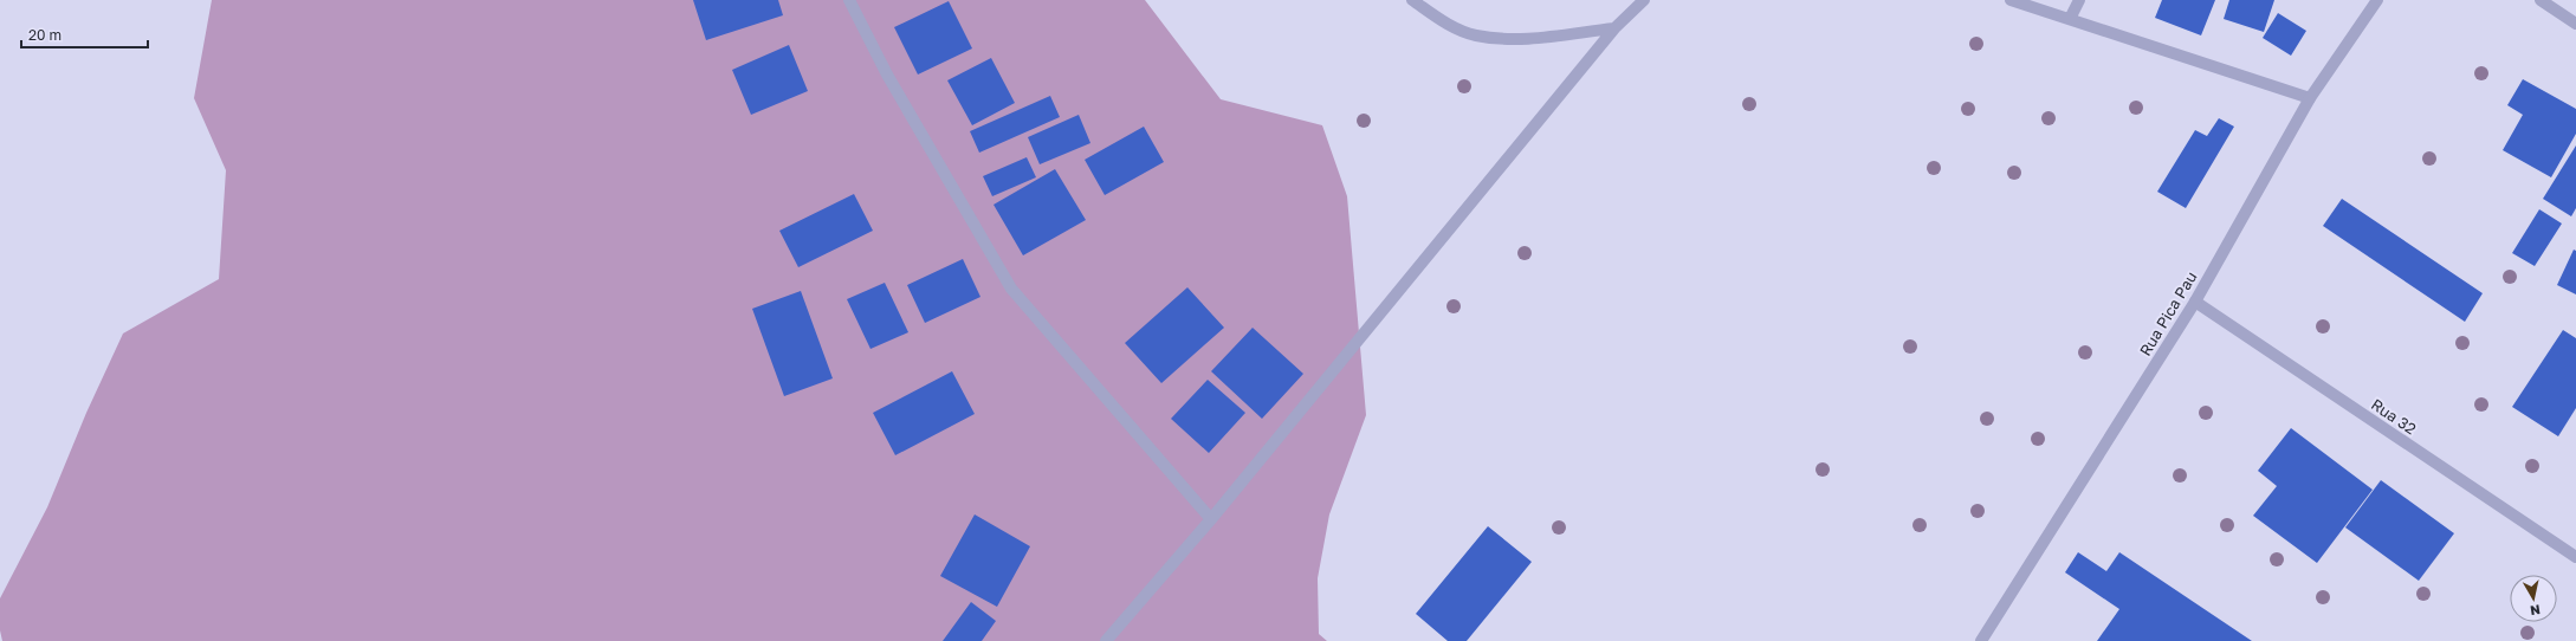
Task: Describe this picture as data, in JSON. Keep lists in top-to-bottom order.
{
  "streets": {
    "street": ["Rua Pica Pau", "Rua 32"]
  },
  "crossings": [
    ["Rua Pica Pau", "Rua 32"]
  ],
  "scale_bar": "20 m",
  "north": "bottom"
}
